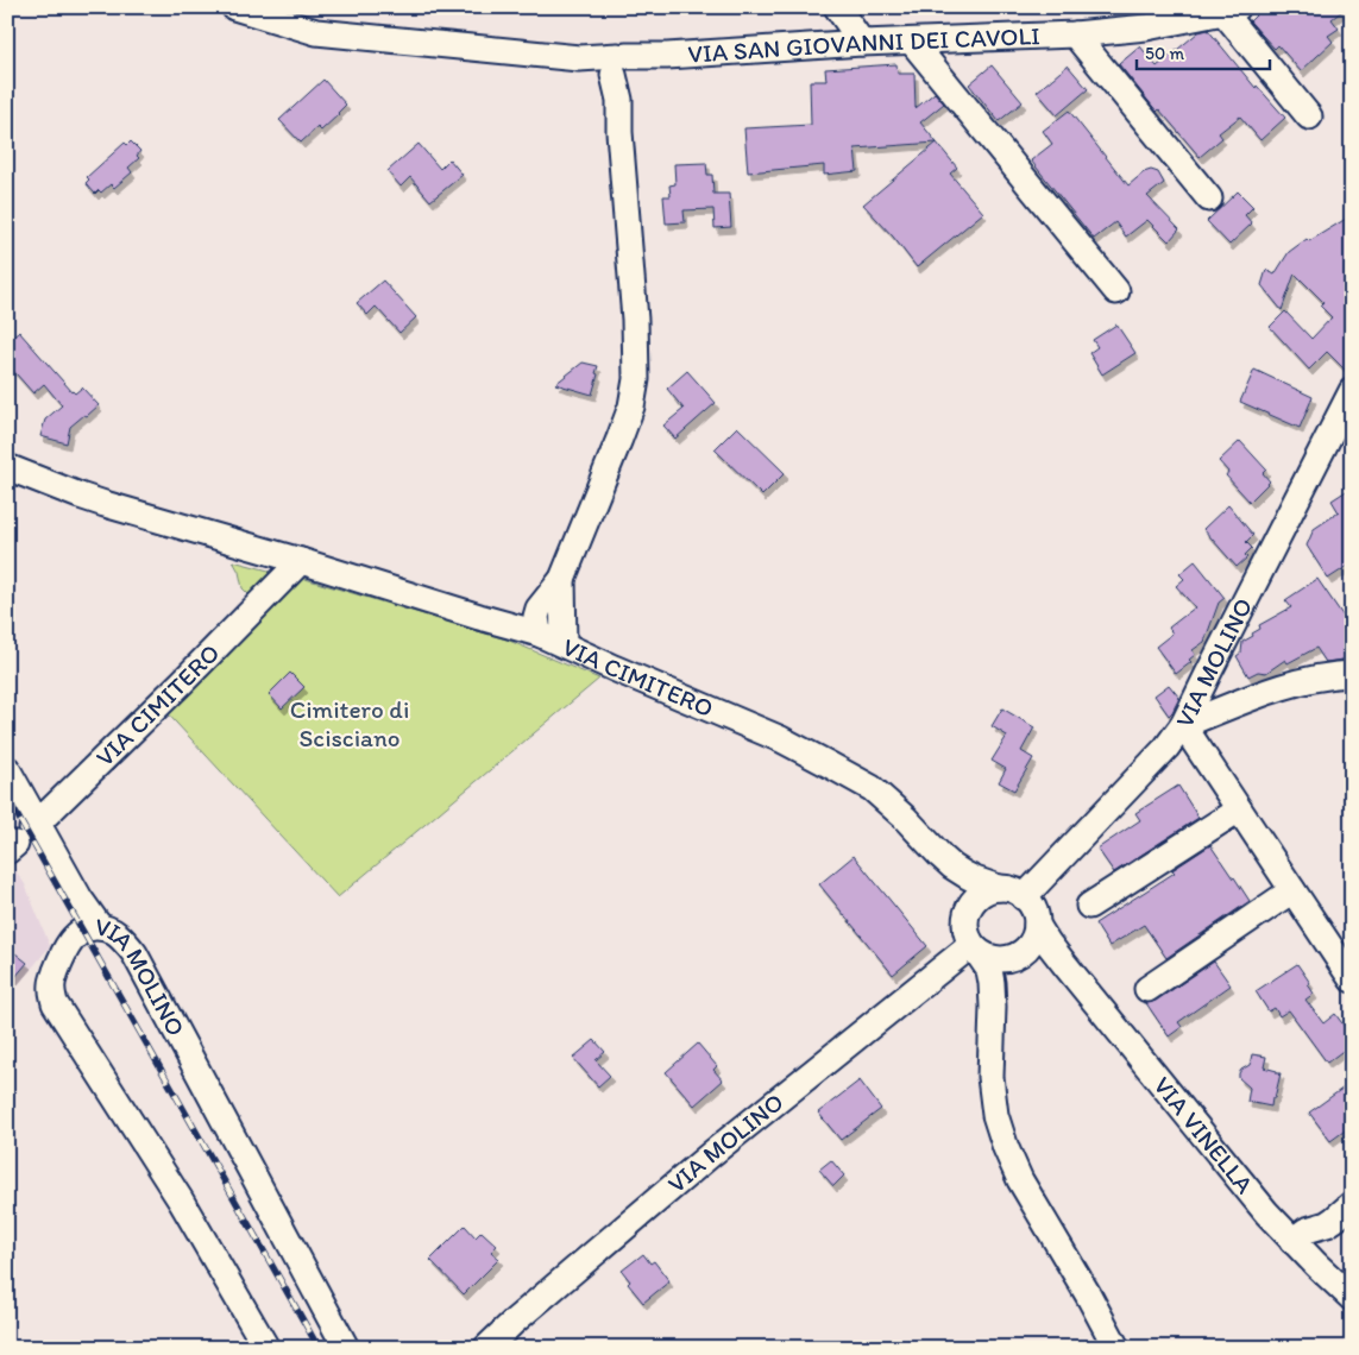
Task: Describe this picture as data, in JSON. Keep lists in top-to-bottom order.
{
  "streets": {
    "street": [
      "VIA SAN GIOVANNI DEI CAVOLI",
      "VIA MOLINO",
      "VIA CIMITERO",
      "VIA VINELLA"
    ]
  },
  "crossings": [
    ["VIA MOLINO", "VIA VINELLA"]
  ],
  "parks": ["Cimitero di Scisciano"],
  "scale_bar": "50 m"
}
